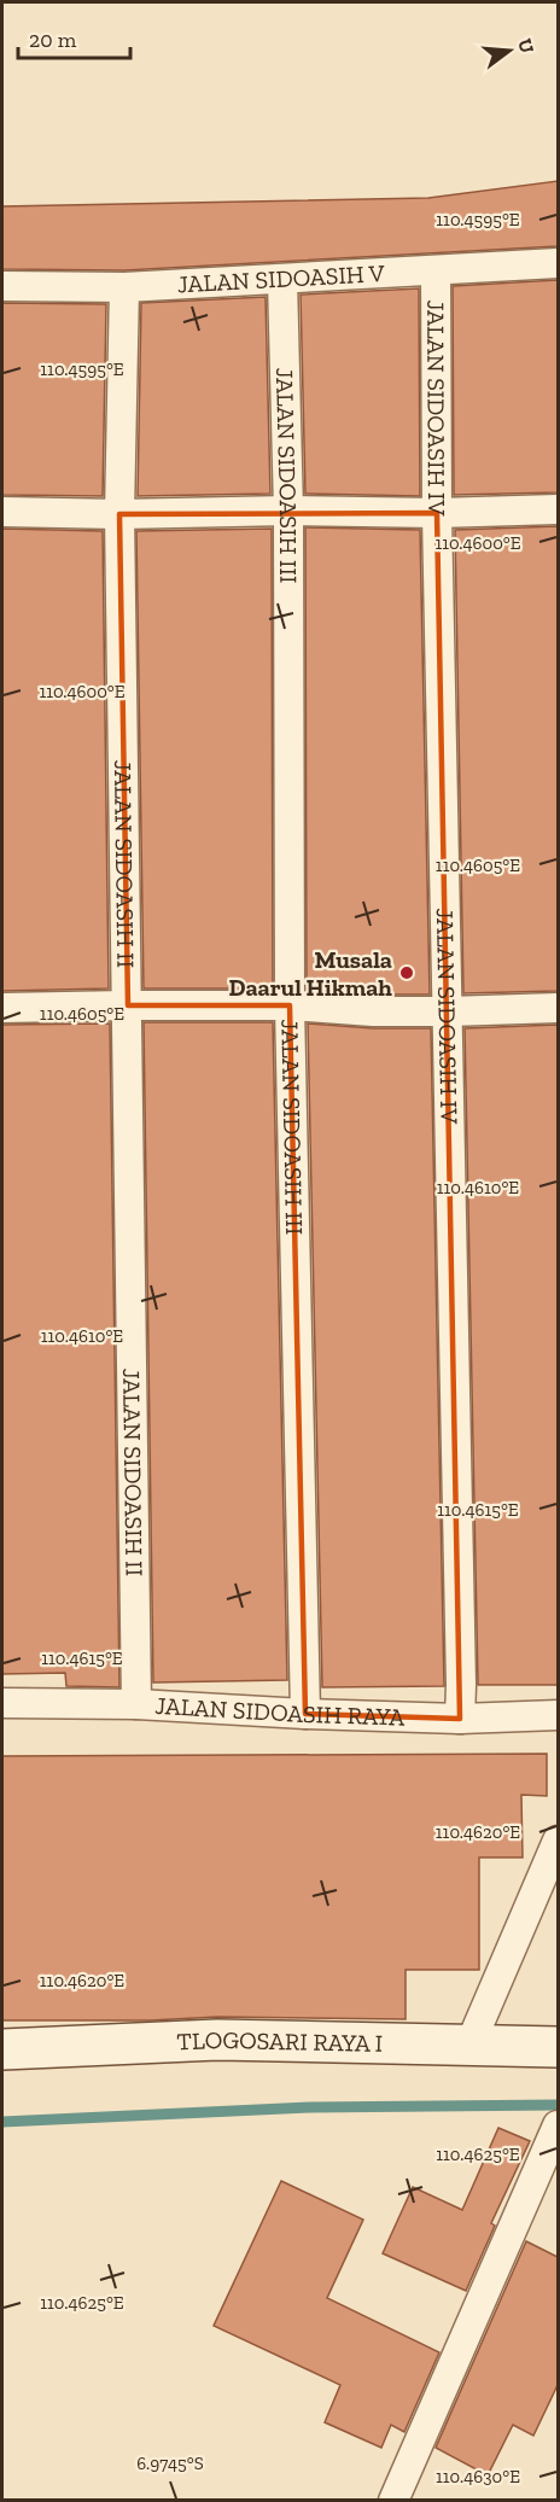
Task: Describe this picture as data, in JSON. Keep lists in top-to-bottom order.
{
  "streets": {
    "street": [
      "JALAN SIDOASIH V",
      "JALAN SIDOASIH IV",
      "JALAN SIDOASIH III",
      "JALAN SIDOASIH II",
      "JALAN SIDOASIH RAYA",
      "TLOGOSARI RAYA I"
    ]
  },
  "crossings": [
    ["JALAN SIDOASIH V", "JALAN SIDOASIH IV"],
    ["JALAN SIDOASIH V", "JALAN SIDOASIH III"],
    ["JALAN SIDOASIH V", "JALAN SIDOASIH II"],
    ["JALAN SIDOASIH IV", "JALAN SIDOASIH RAYA"],
    ["JALAN SIDOASIH III", "JALAN SIDOASIH RAYA"],
    ["JALAN SIDOASIH II", "JALAN SIDOASIH RAYA"]
  ],
  "places": ["Musala Daarul Hikmah"],
  "scale_bar": "20 m",
  "north": "right",
  "coordinates": [
    "110.4595°E",
    "110.4600°E",
    "110.4605°E",
    "110.4610°E",
    "110.4615°E",
    "110.4620°E",
    "110.4625°E",
    "6.9745°S",
    "110.4630°E"
  ]
}
